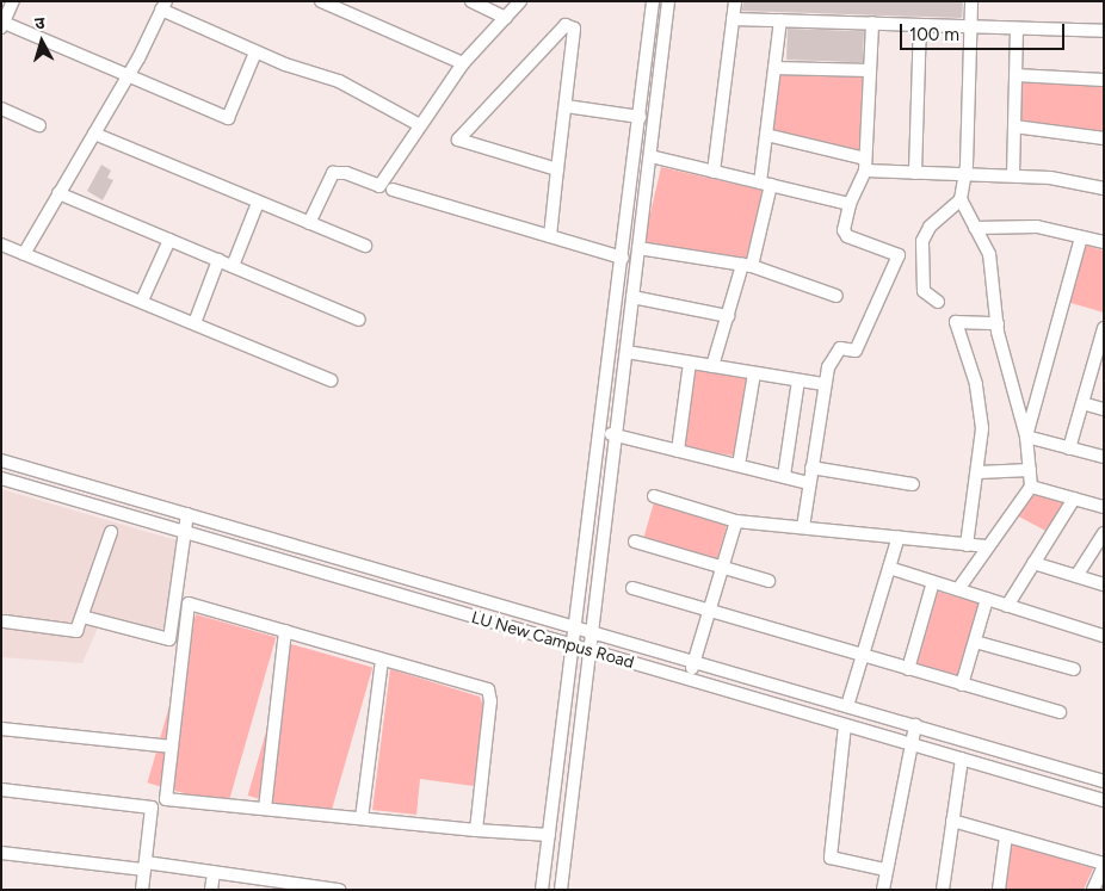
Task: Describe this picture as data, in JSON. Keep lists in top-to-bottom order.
{
  "streets": {
    "street": ["LU New Campus Road"]
  },
  "scale_bar": "100 m",
  "north": "top"
}
